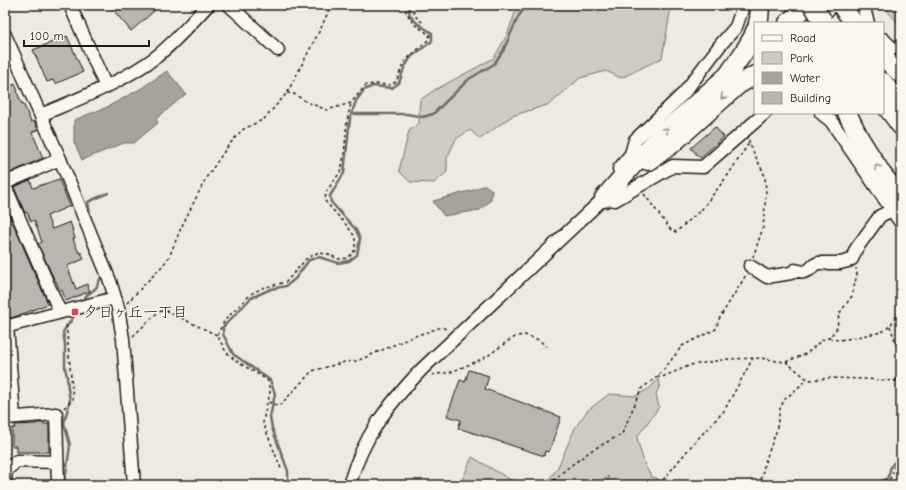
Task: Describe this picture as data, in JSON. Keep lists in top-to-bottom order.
{
  "places": {
    "transit": ["夕日ヶ丘一丁目"]
  },
  "legend": [
    "Road",
    "Park",
    "Water",
    "Building"
  ],
  "scale_bar": "100 m"
}
